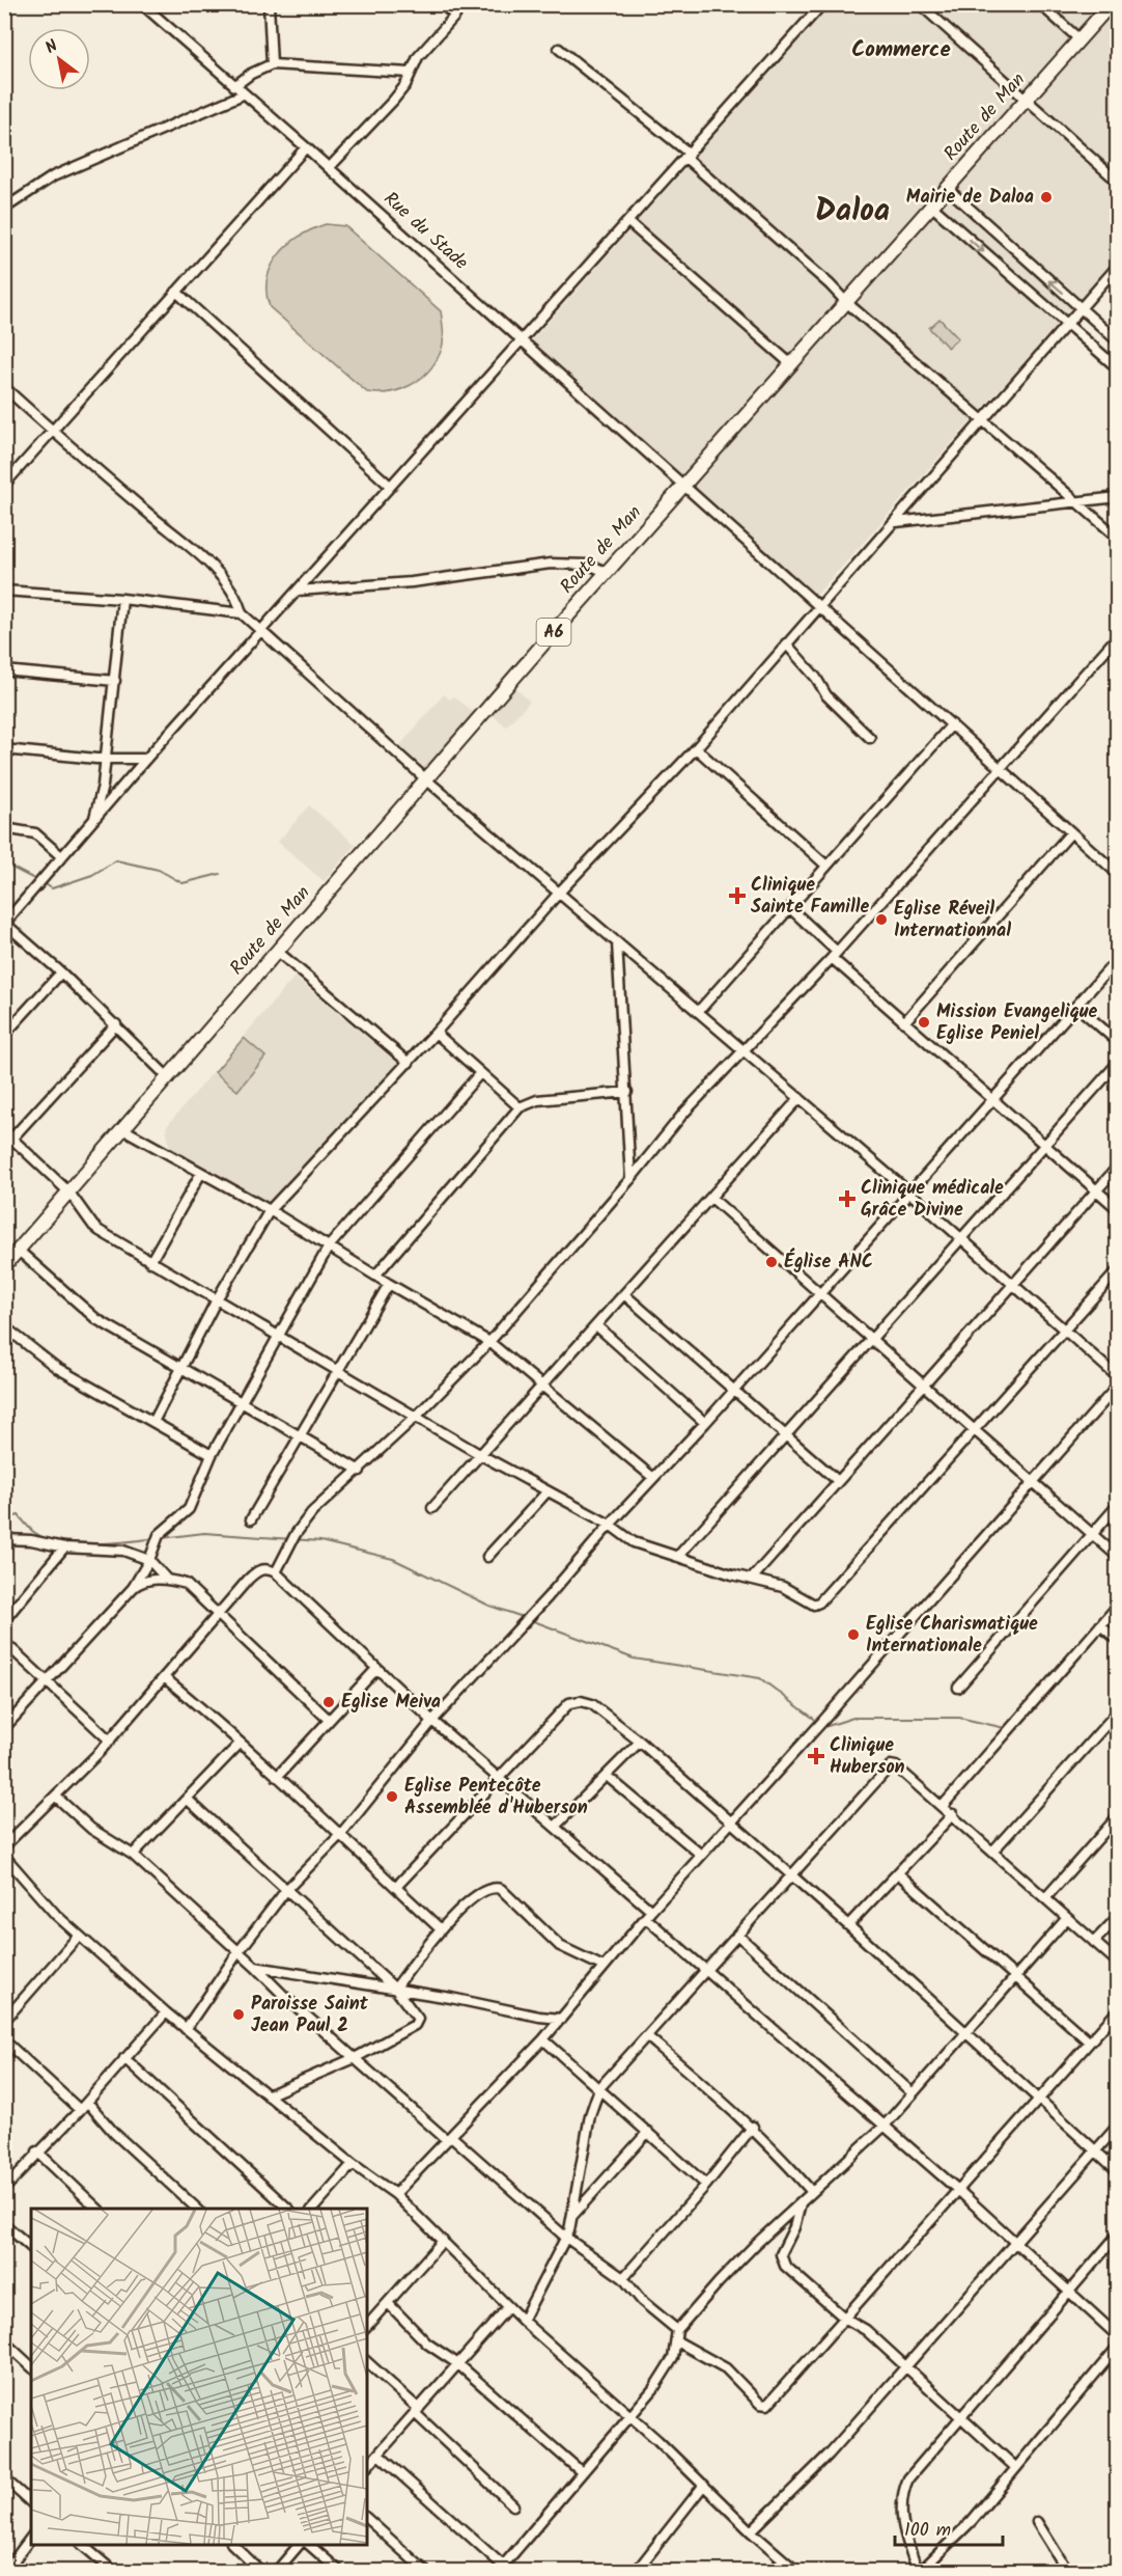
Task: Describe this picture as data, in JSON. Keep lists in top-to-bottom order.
{
  "streets": {
    "highway": ["Route de Man", "A6"],
    "street": ["Rue du Stade"]
  },
  "crossings": [
    ["Route de Man", "Rue du Stade"]
  ],
  "districts": ["Commerce", "Daloa"],
  "places": {
    "other": [
      "Mairie de Daloa",
      "Eglise Réveil Internationnal",
      "Mission Evangelique Eglise Peniel",
      "Église ANC",
      "Eglise Charismatique Internationale",
      "Eglise Meiva",
      "Eglise Pentecôte Assemblée d'Huberson",
      "Paroisse Saint Jean Paul 2"
    ],
    "health": ["Clinique Sainte Famille", "Clinique médicale Grâce Divine", "Clinique Huberson"]
  },
  "scale_bar": "100 m",
  "north": "top left"
}
